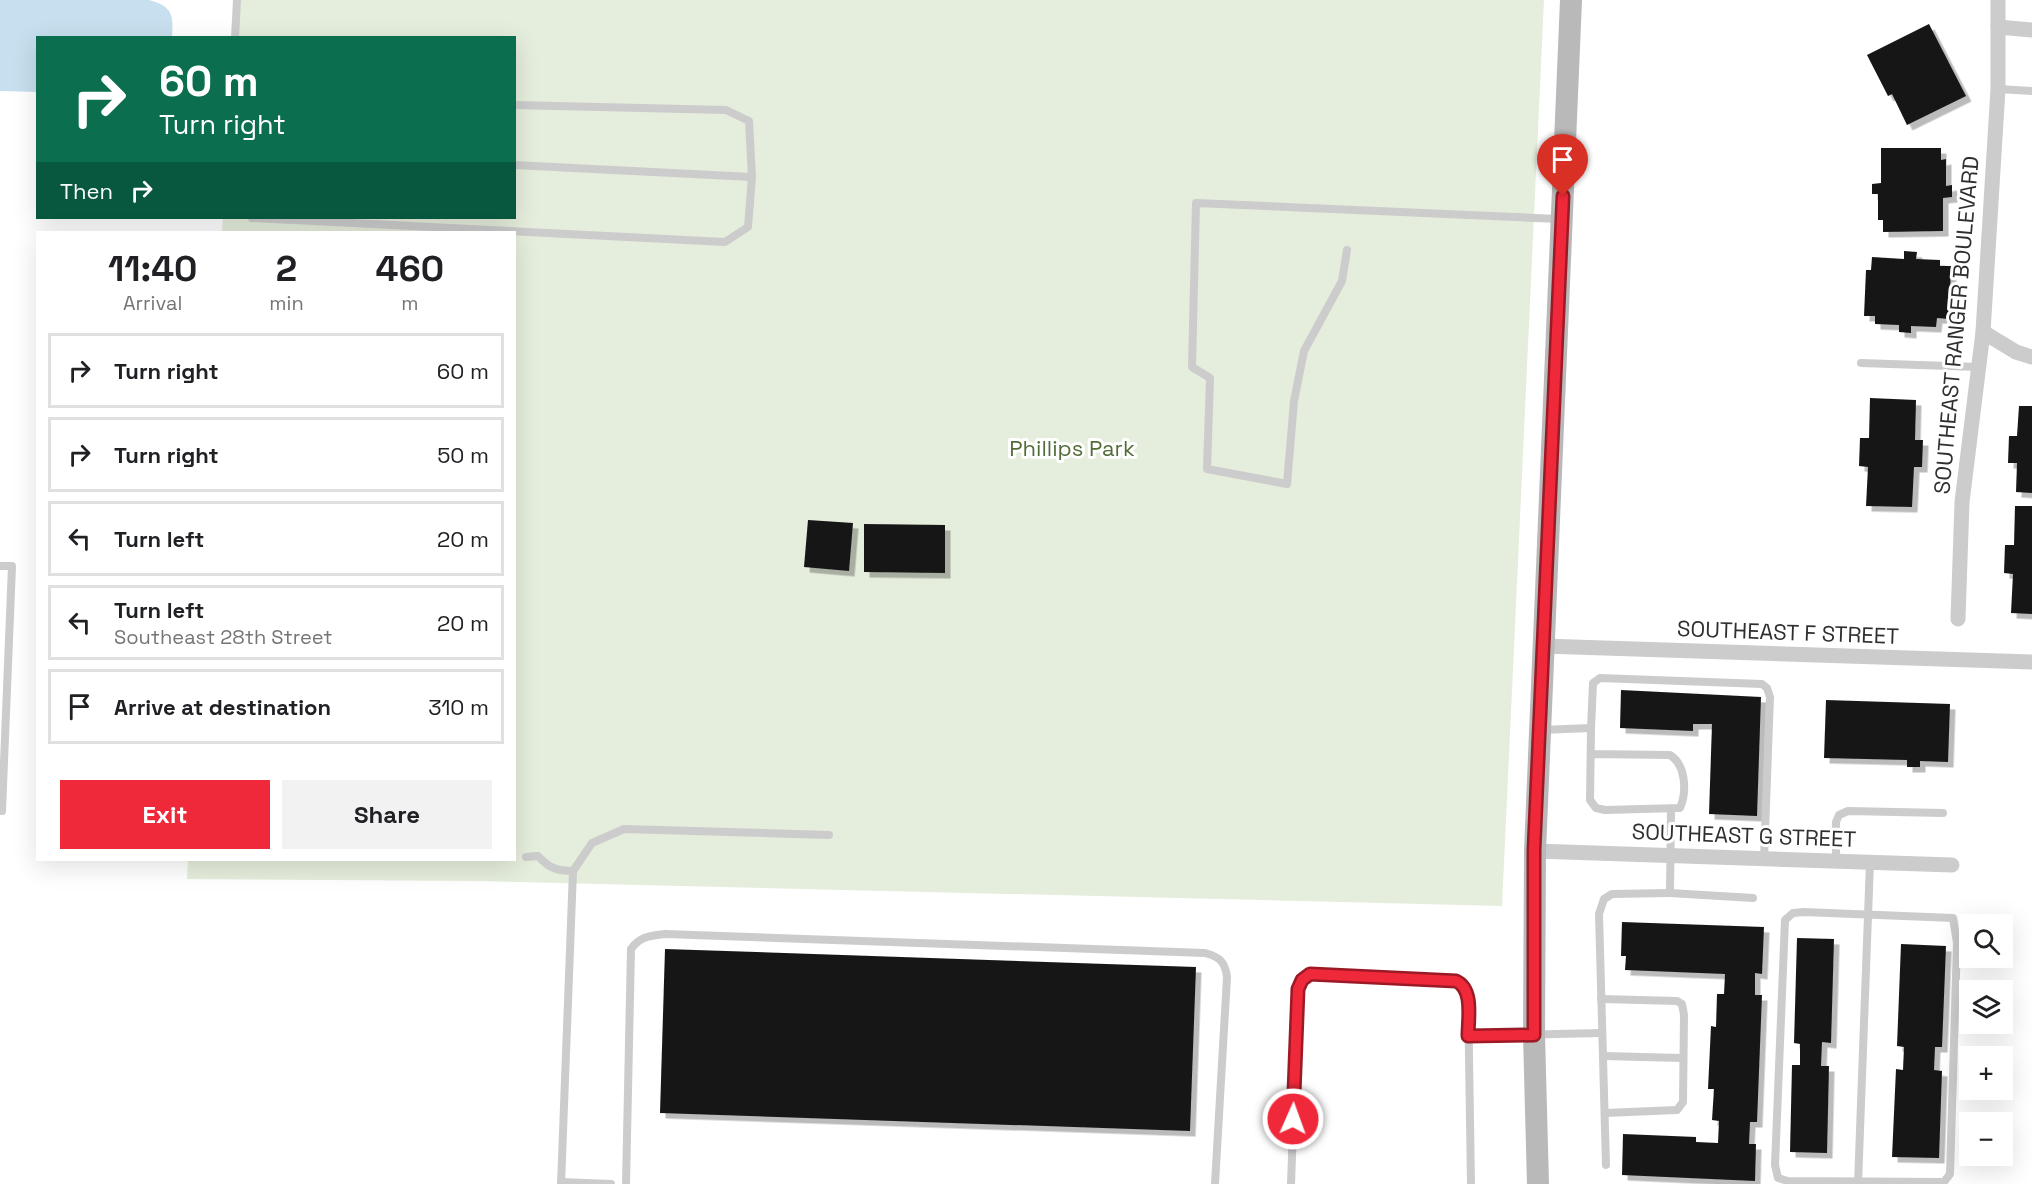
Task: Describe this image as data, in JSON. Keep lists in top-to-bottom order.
{
  "streets": {
    "street": ["SOUTHEAST RANGER BOULEVARD", "SOUTHEAST F STREET", "SOUTHEAST G STREET"]
  },
  "parks": ["Phillips Park"],
  "page": {
    "turn": ["60 m", "Turn right"],
    "then": "Then",
    "eta": [
      "11:40",
      "Arrival",
      "2",
      "min",
      "460",
      "m"
    ],
    "list": [
      {
        "name": "Turn right",
        "value": "60 m"
      },
      {
        "name": "Turn right",
        "value": "50 m"
      },
      {
        "name": "Turn left",
        "value": "20 m"
      },
      {
        "name": "Turn left",
        "note": "Southeast 28th Street",
        "value": "20 m"
      },
      {
        "name": "Arrive at destination",
        "value": "310 m"
      }
    ],
    "buttons": ["Exit", "Share"],
    "map_buttons": ["+", "−"]
  }
}
